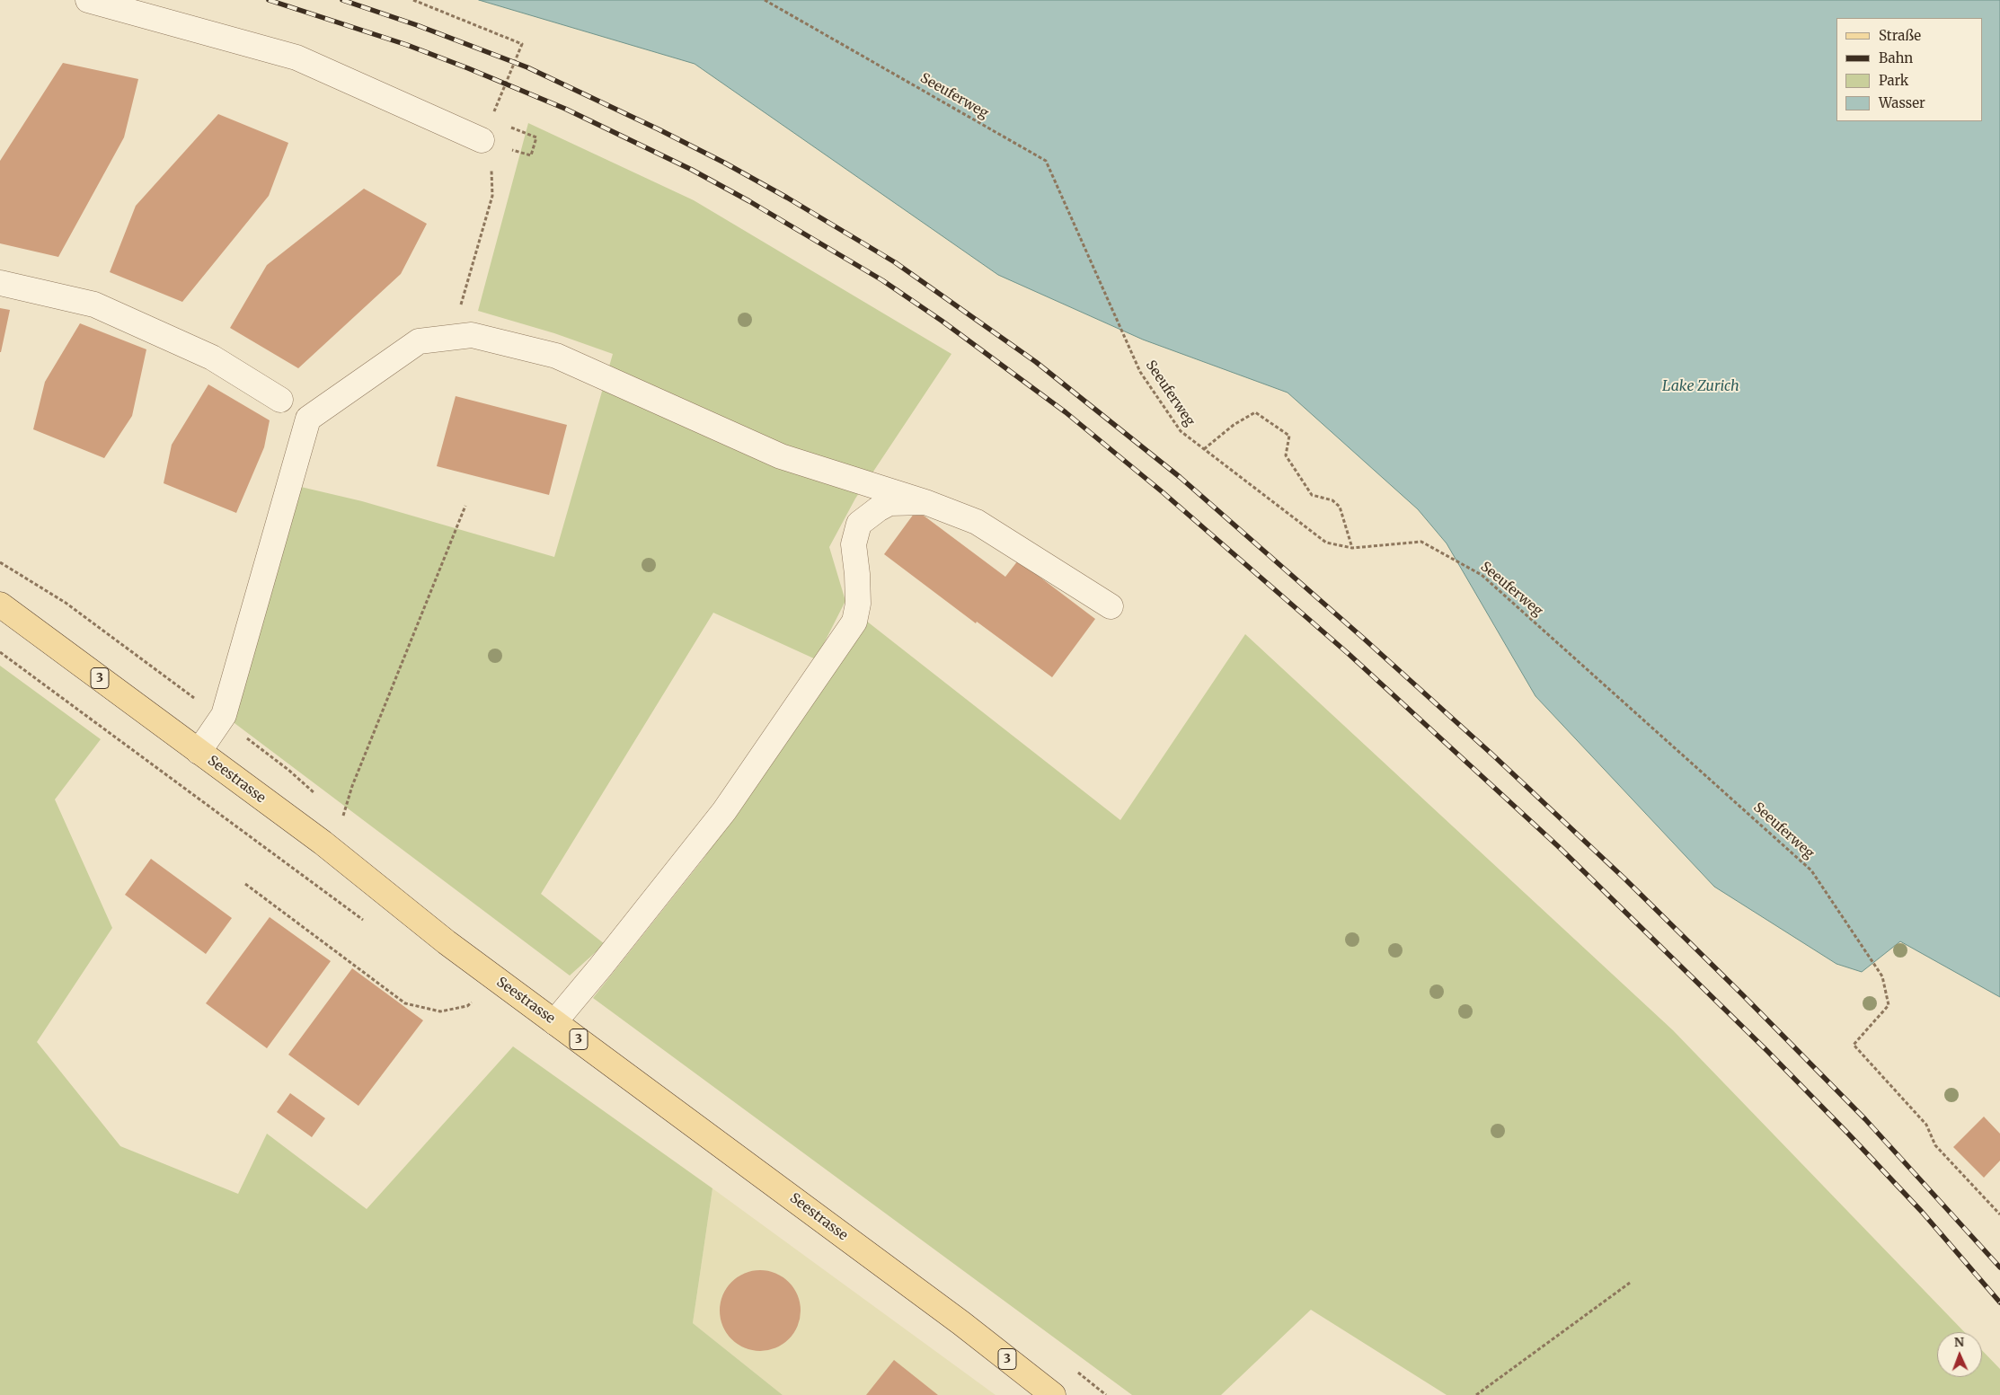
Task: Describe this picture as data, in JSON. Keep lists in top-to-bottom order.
{
  "streets": {
    "main road": ["3", "Seestrasse"],
    "path": ["Seeuferweg"]
  },
  "water": ["Lake Zurich"],
  "legend": [
    "Straße",
    "Bahn",
    "Park",
    "Wasser"
  ],
  "north": "top"
}
